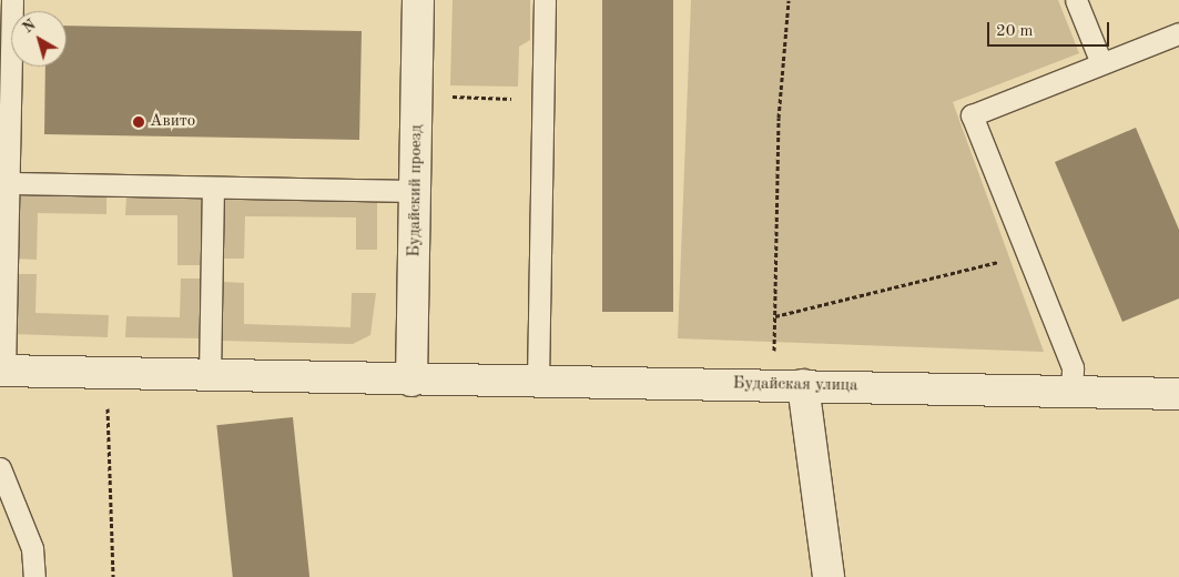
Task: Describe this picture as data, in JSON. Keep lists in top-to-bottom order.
{
  "streets": {
    "street": ["Будайский проезд", "Будайская улица"]
  },
  "crossings": [
    ["Будайский проезд", "Будайская улица"]
  ],
  "places": ["Авито"],
  "scale_bar": "20 m",
  "north": "top left"
}
